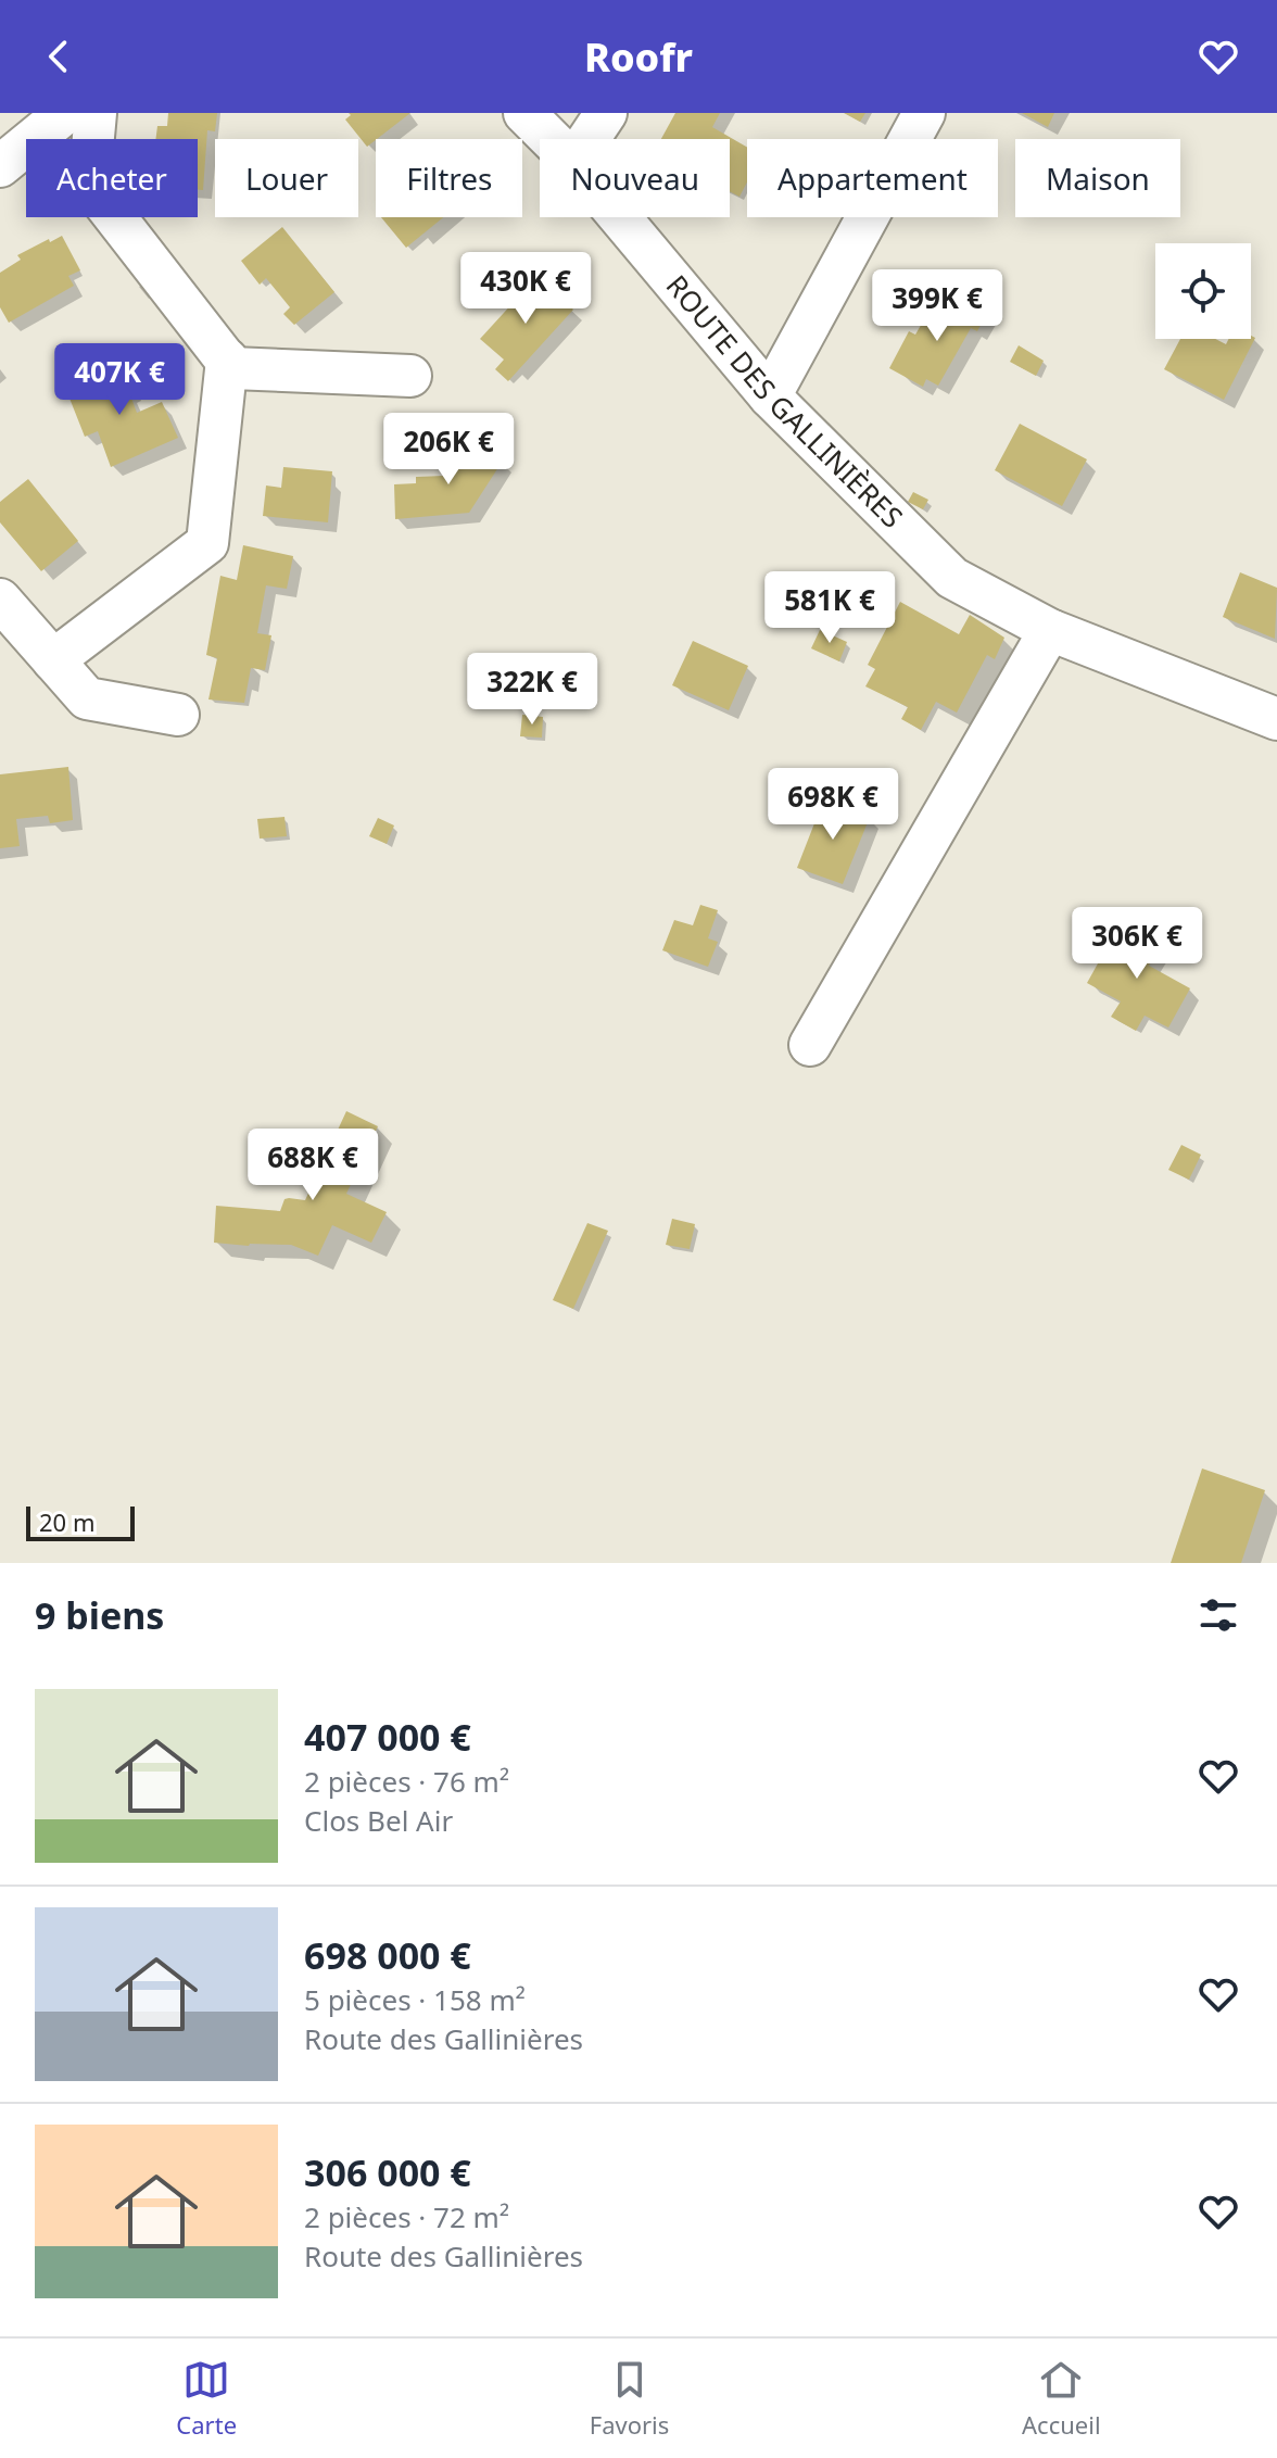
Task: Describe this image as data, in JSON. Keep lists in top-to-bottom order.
{
  "streets": {
    "street": ["ROUTE DES GALLINIÈRES"]
  },
  "scale_bar": "20 m",
  "page": {
    "header": "Roofr",
    "chip": [
      "Acheter",
      "Louer",
      "Filtres",
      "Nouveau",
      "Appartement",
      "Maison"
    ],
    "price": [
      "430K €",
      "399K €",
      "407K €",
      "206K €",
      "581K €",
      "322K €",
      "698K €",
      "306K €",
      "688K €"
    ],
    "scale": "20 m",
    "heading": "9 biens",
    "list": [
      {
        "name": "407 000 €",
        "note": "2 pièces · 76 m² · Clos Bel Air"
      },
      {
        "name": "698 000 €",
        "note": "5 pièces · 158 m² · Route des Gallinières"
      },
      {
        "name": "306 000 €",
        "note": "2 pièces · 72 m² · Route des Gallinières"
      }
    ],
    "tabs": ["Carte", "Favoris", "Accueil"]
  }
}
